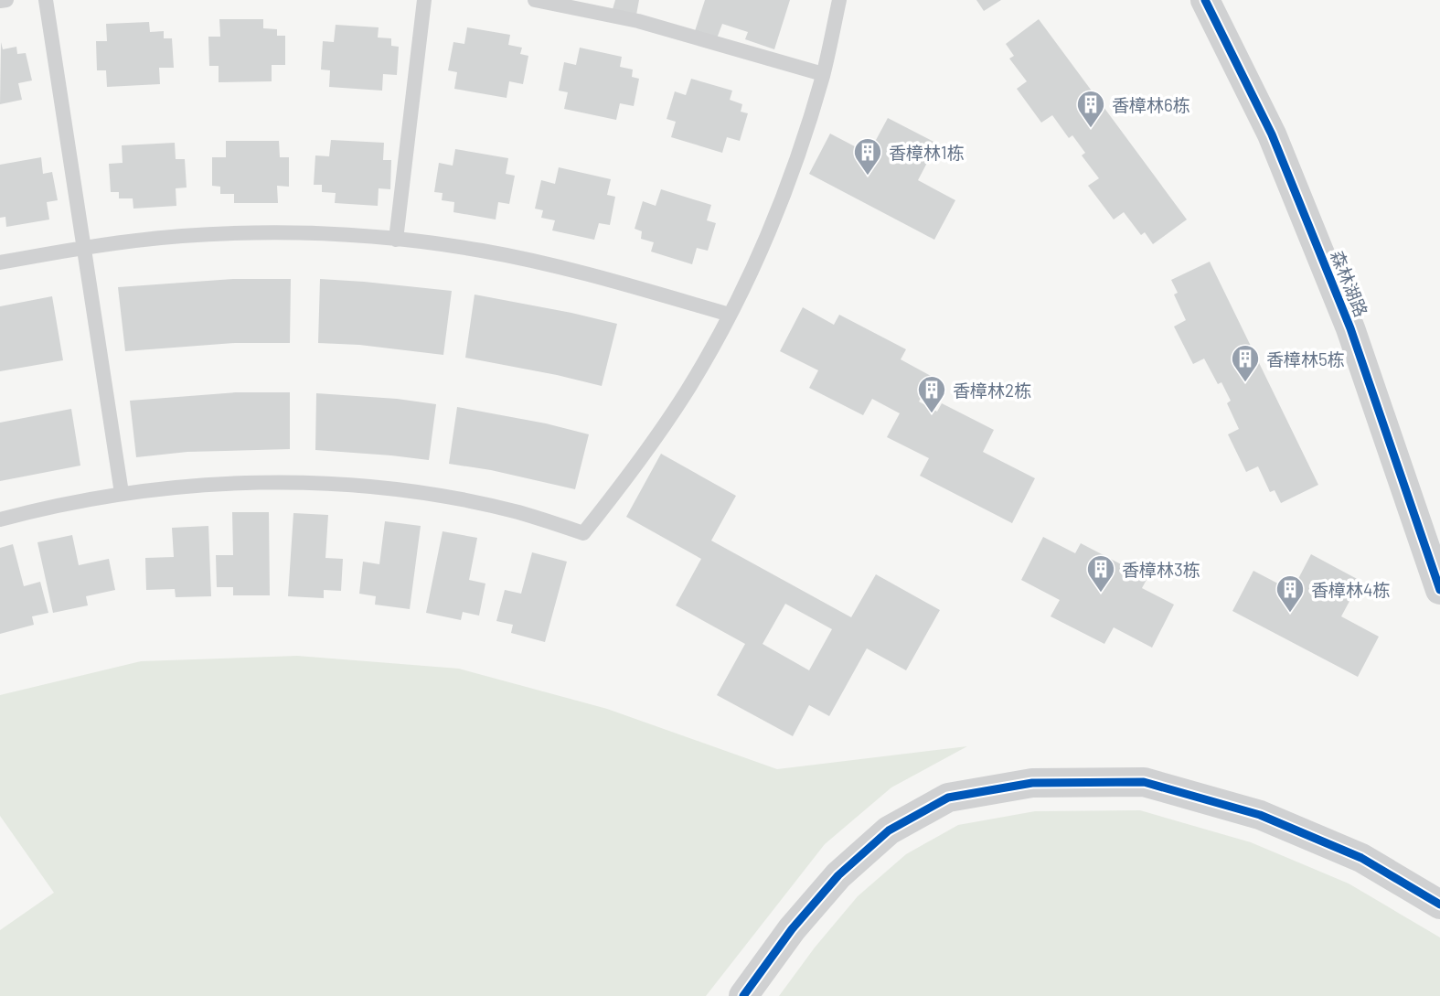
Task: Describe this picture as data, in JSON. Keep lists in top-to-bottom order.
{
  "streets": {
    "street": ["森林湖路"]
  },
  "places": {
    "building": [
      "香樟林6栋",
      "香樟林1栋",
      "香樟林5栋",
      "香樟林2栋",
      "香樟林3栋",
      "香樟林4栋"
    ]
  }
}
